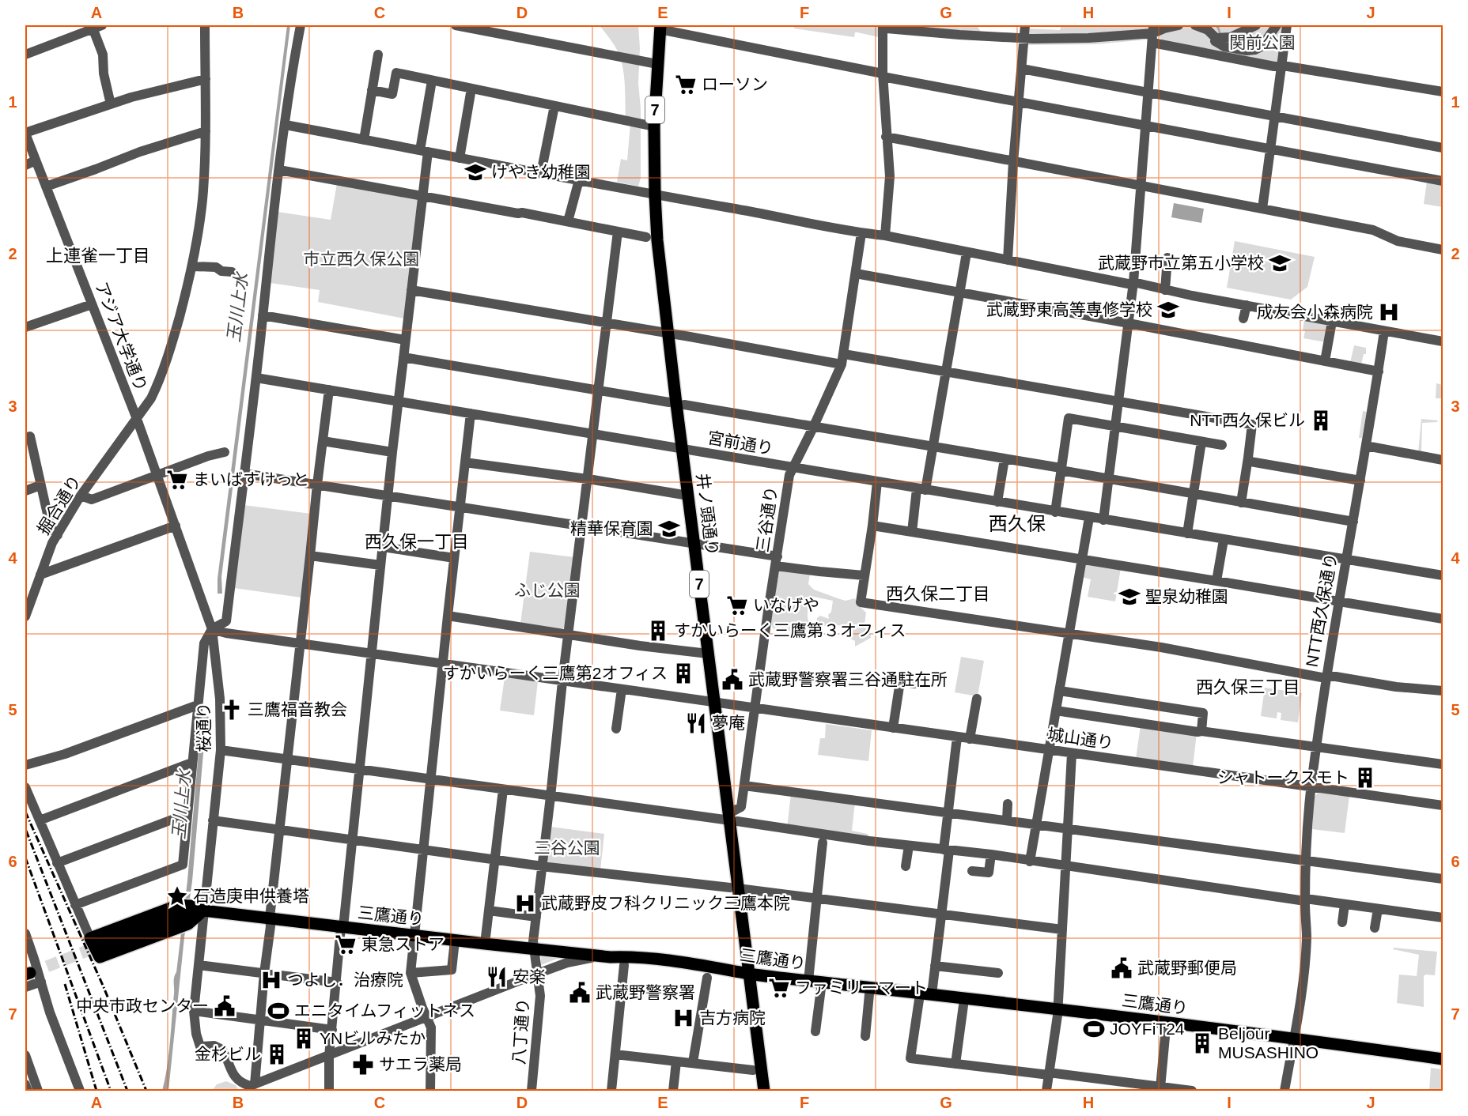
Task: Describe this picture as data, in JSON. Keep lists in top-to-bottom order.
{
  "streets": {
    "main road": ["7", "井ノ頭通り", "三鷹通り"],
    "street": [
      "アジア大学通り",
      "宮前通り",
      "掘合通り",
      "三谷通り",
      "NTT西久保通り",
      "桜通り",
      "城山通り",
      "八丁通り"
    ]
  },
  "crossings": [
    ["アジア大学通り", "掘合通り"],
    ["アジア大学通り", "桜通り"],
    ["宮前通り", "井ノ頭通り"],
    ["宮前通り", "三谷通り"],
    ["宮前通り", "NTT西久保通り"],
    ["宮前通り", "八丁通り"],
    ["掘合通り", "桜通り"],
    ["井ノ頭通り", "三谷通り"],
    ["井ノ頭通り", "城山通り"],
    ["井ノ頭通り", "三鷹通り"],
    ["三谷通り", "城山通り"],
    ["NTT西久保通り", "城山通り"],
    ["NTT西久保通り", "三鷹通り"],
    ["桜通り", "城山通り"],
    ["桜通り", "三鷹通り"],
    ["城山通り", "八丁通り"],
    ["三鷹通り", "八丁通り"]
  ],
  "districts": [
    "上連雀一丁目",
    "西久保",
    "西久保一丁目",
    "西久保二丁目",
    "西久保三丁目"
  ],
  "water": ["玉川上水"],
  "parks": [
    "関前公園",
    "市立西久保公園",
    "ふじ公園",
    "三谷公園"
  ],
  "places": {
    "supermarket": [
      "ローソン",
      "まいばすけっと",
      "いなげや",
      "東急ストア",
      "ファミリーマート"
    ],
    "school or university": [
      "けやき幼稚園",
      "武蔵野市立第五小学校",
      "武蔵野東高等専修学校",
      "精華保育園",
      "聖泉幼稚園"
    ],
    "hospital": [
      "成友会小森病院",
      "武蔵野皮フ科クリニック三鷹本院",
      "つよし．治療院",
      "吉方病院"
    ],
    "building": [
      "NTT西久保ビル",
      "すかいらーく三鷹第３オフィス",
      "すかいらーく三鷹第2オフィス",
      "シャトークスモト",
      "YNビルみたか",
      "Beljour MUSASHINO",
      "金杉ビル"
    ],
    "public building": [
      "武蔵野警察署三谷通駐在所",
      "武蔵野郵便局",
      "武蔵野警察署",
      "中央市政センター"
    ],
    "church": ["三鷹福音教会"],
    "restaurant": ["夢庵", "安楽"],
    "place": ["石造庚申供養塔"],
    "sports": ["エニタイムフィットネス", "JOYFiT24"],
    "pharmacy": ["サエラ薬局"]
  },
  "grid": {
    "columns": [
      "A",
      "B",
      "C",
      "D",
      "E",
      "F",
      "G",
      "H",
      "I",
      "J"
    ],
    "rows": [
      "1",
      "2",
      "3",
      "4",
      "5",
      "6",
      "7"
    ]
  }
}
